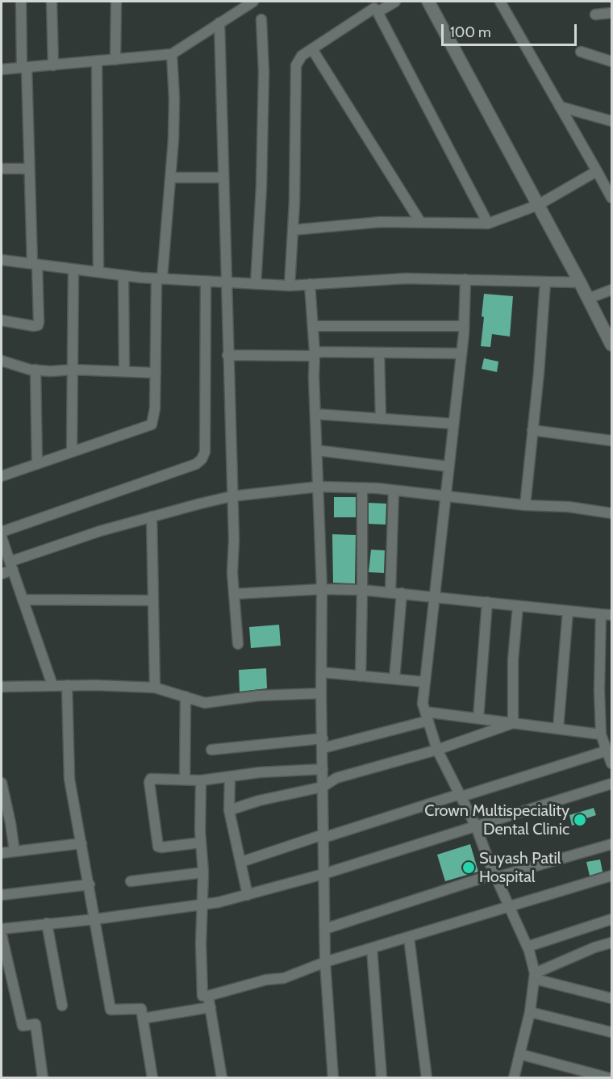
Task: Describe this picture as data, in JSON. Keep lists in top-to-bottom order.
{
  "places": ["Crown Multispeciality Dental Clinic", "Suyash Patil Hospital"],
  "scale_bar": "100 m"
}
